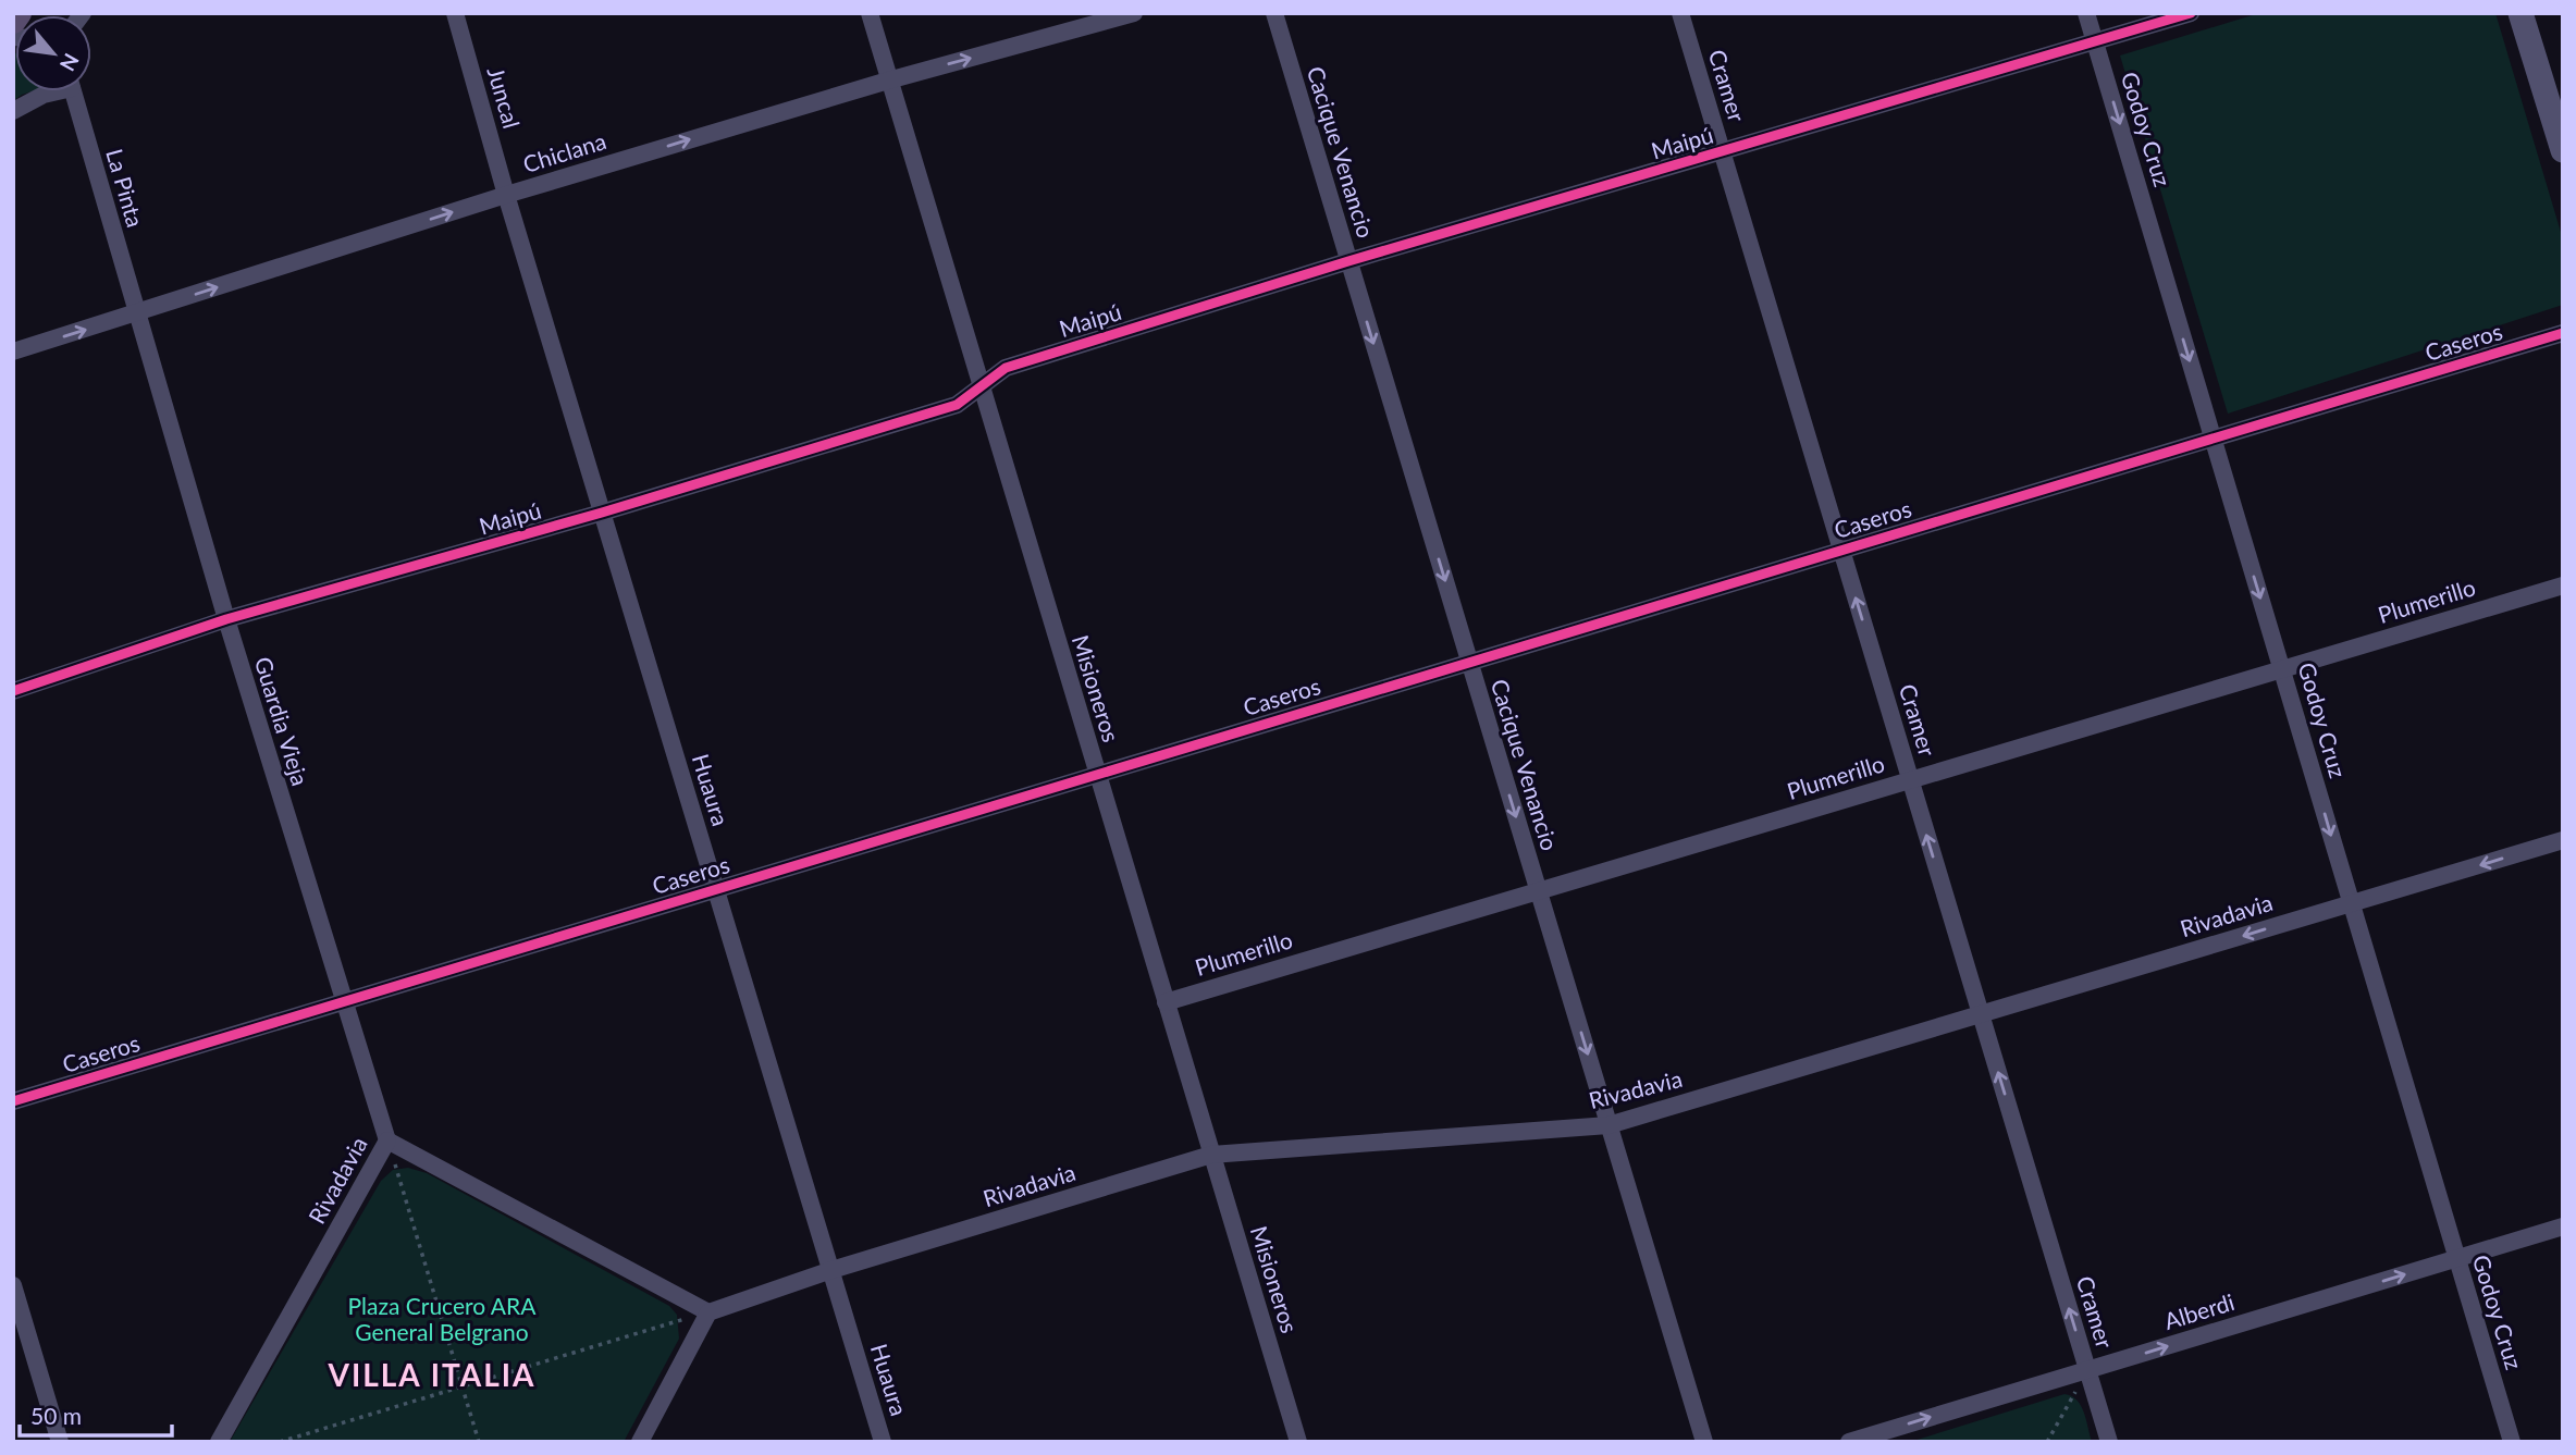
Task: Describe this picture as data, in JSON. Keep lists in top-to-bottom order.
{
  "streets": {
    "street": [
      "Cramer",
      "Juncal",
      "Godoy Cruz",
      "Maipú",
      "Cacique Venancio",
      "Chiclana",
      "La Pinta",
      "Caseros",
      "Plumerillo",
      "Misioneros",
      "Guardia Vieja",
      "Huaura",
      "Rivadavia",
      "Alberdi"
    ]
  },
  "crossings": [
    ["Cramer", "Maipú"],
    ["Cramer", "Caseros"],
    ["Cramer", "Plumerillo"],
    ["Cramer", "Rivadavia"],
    ["Cramer", "Alberdi"],
    ["Juncal", "Chiclana"],
    ["Juncal", "Huaura"],
    ["Godoy Cruz", "Maipú"],
    ["Godoy Cruz", "Caseros"],
    ["Godoy Cruz", "Plumerillo"],
    ["Godoy Cruz", "Rivadavia"],
    ["Godoy Cruz", "Alberdi"],
    ["Maipú", "Cacique Venancio"],
    ["Maipú", "Misioneros"],
    ["Maipú", "Guardia Vieja"],
    ["Maipú", "Huaura"],
    ["Cacique Venancio", "Caseros"],
    ["Cacique Venancio", "Plumerillo"],
    ["Cacique Venancio", "Rivadavia"],
    ["Chiclana", "La Pinta"],
    ["Chiclana", "Misioneros"],
    ["Chiclana", "Guardia Vieja"],
    ["Chiclana", "Huaura"],
    ["La Pinta", "Guardia Vieja"],
    ["Caseros", "Misioneros"],
    ["Caseros", "Guardia Vieja"],
    ["Caseros", "Huaura"],
    ["Plumerillo", "Misioneros"],
    ["Misioneros", "Rivadavia"],
    ["Guardia Vieja", "Rivadavia"],
    ["Huaura", "Rivadavia"]
  ],
  "one_way": [
    "Cramer",
    "Godoy Cruz",
    "Cacique Venancio",
    "Chiclana",
    "Alberdi"
  ],
  "districts": ["VILLA ITALIA"],
  "parks": ["Plaza Crucero ARA General Belgrano"],
  "scale_bar": "50 m",
  "north": "bottom right"
}
